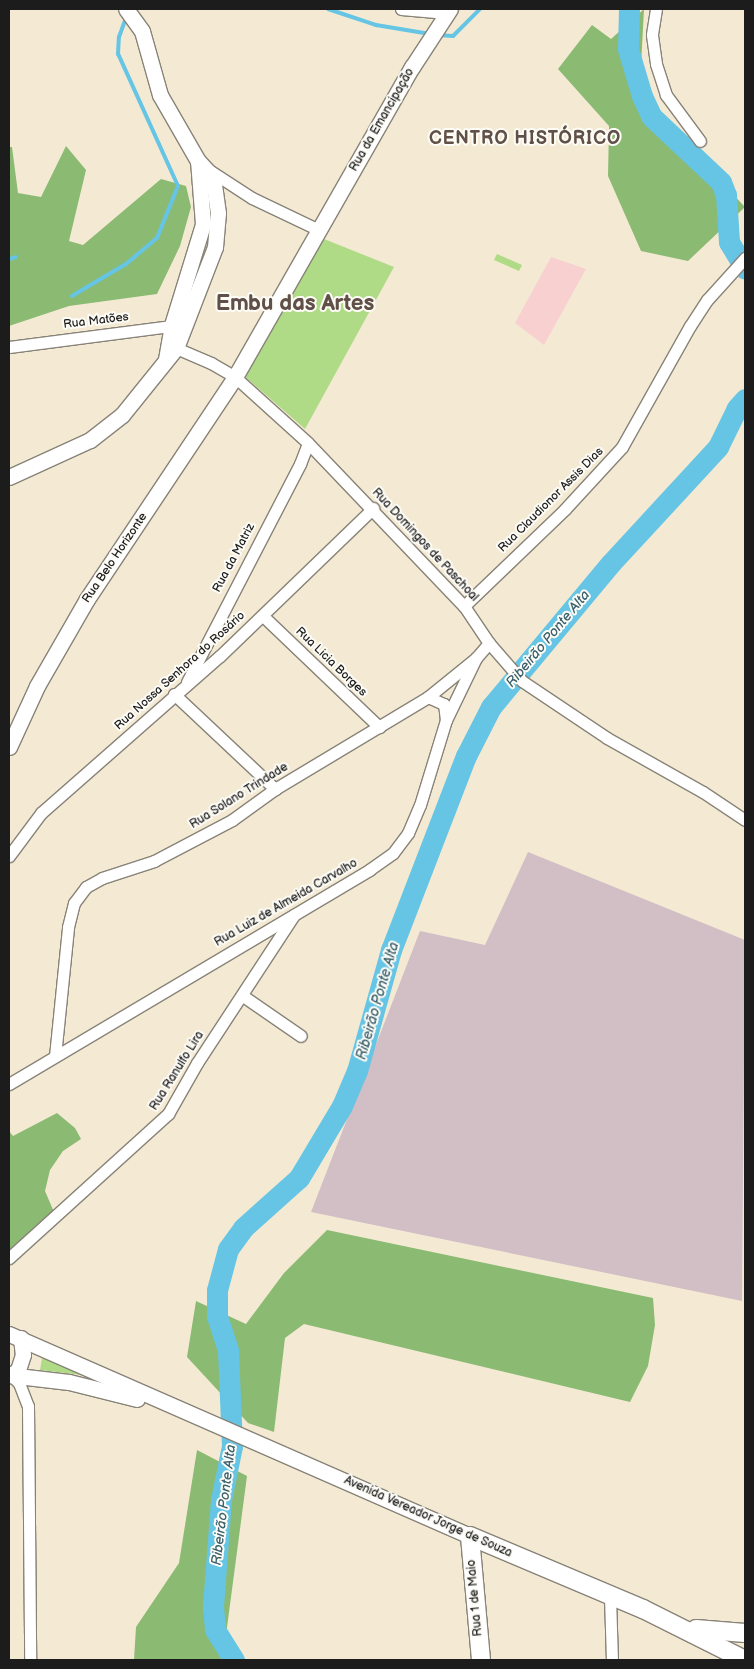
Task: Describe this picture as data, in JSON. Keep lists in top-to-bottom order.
{
  "streets": {
    "main road": [
      "Rua da Emancipação",
      "Rua Belo Horizonte",
      "Avenida Vereador Jorge de Souza",
      "Rua 1 de Maio"
    ],
    "street": [
      "Rua Matões",
      "Rua Claudionor Assis Dias",
      "Rua Domingos de Paschoal",
      "Rua da Matriz",
      "Rua Licia Borges",
      "Rua Nossa Senhora do Rosário",
      "Rua Solano Trindade",
      "Rua Luiz de Almeida Carvalho",
      "Rua Ranulfo Lira"
    ]
  },
  "crossings": [
    ["Rua da Emancipação", "Rua Domingos de Paschoal"],
    ["Rua da Emancipação", "Rua Belo Horizonte"],
    ["Rua Matões", "Rua Domingos de Paschoal"],
    ["Rua Claudionor Assis Dias", "Rua Domingos de Paschoal"],
    ["Rua Domingos de Paschoal", "Rua Belo Horizonte"],
    ["Rua Domingos de Paschoal", "Rua da Matriz"],
    ["Rua Domingos de Paschoal", "Rua Nossa Senhora do Rosário"],
    ["Rua Domingos de Paschoal", "Rua Solano Trindade"],
    ["Rua da Matriz", "Rua Nossa Senhora do Rosário"],
    ["Rua Licia Borges", "Rua Nossa Senhora do Rosário"],
    ["Rua Licia Borges", "Rua Solano Trindade"],
    ["Rua Solano Trindade", "Rua Luiz de Almeida Carvalho"],
    ["Rua Luiz de Almeida Carvalho", "Rua Ranulfo Lira"],
    ["Avenida Vereador Jorge de Souza", "Rua 1 de Maio"]
  ],
  "districts": ["CENTRO HISTÓRICO", "Embu das Artes"],
  "water": ["Ribeirão Ponte Alta"]
}
